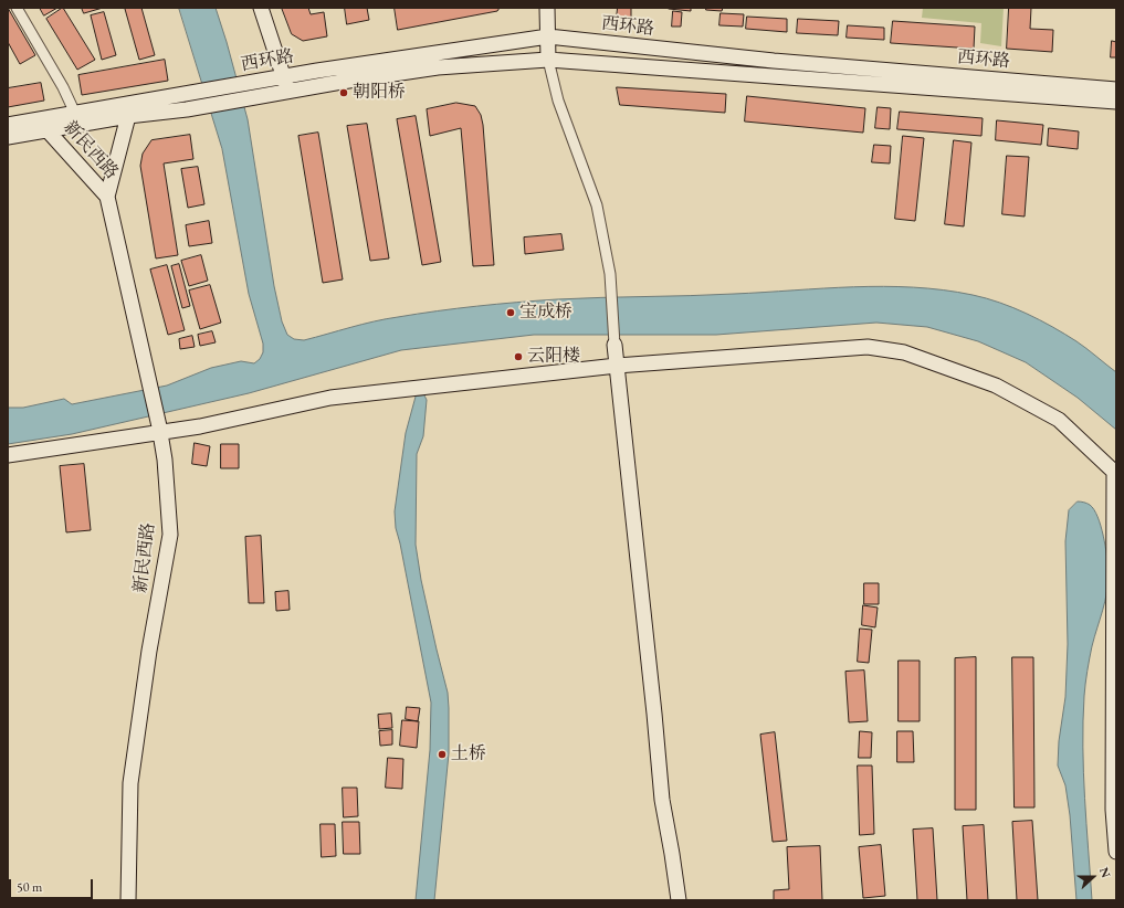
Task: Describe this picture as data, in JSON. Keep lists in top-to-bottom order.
{
  "streets": {
    "street": ["西环路", "新民西路"]
  },
  "crossings": [
    ["西环路", "新民西路"]
  ],
  "places": [
    "朝阳桥",
    "宝成桥",
    "云阳楼",
    "土桥"
  ],
  "scale_bar": "50 m",
  "north": "right"
}
